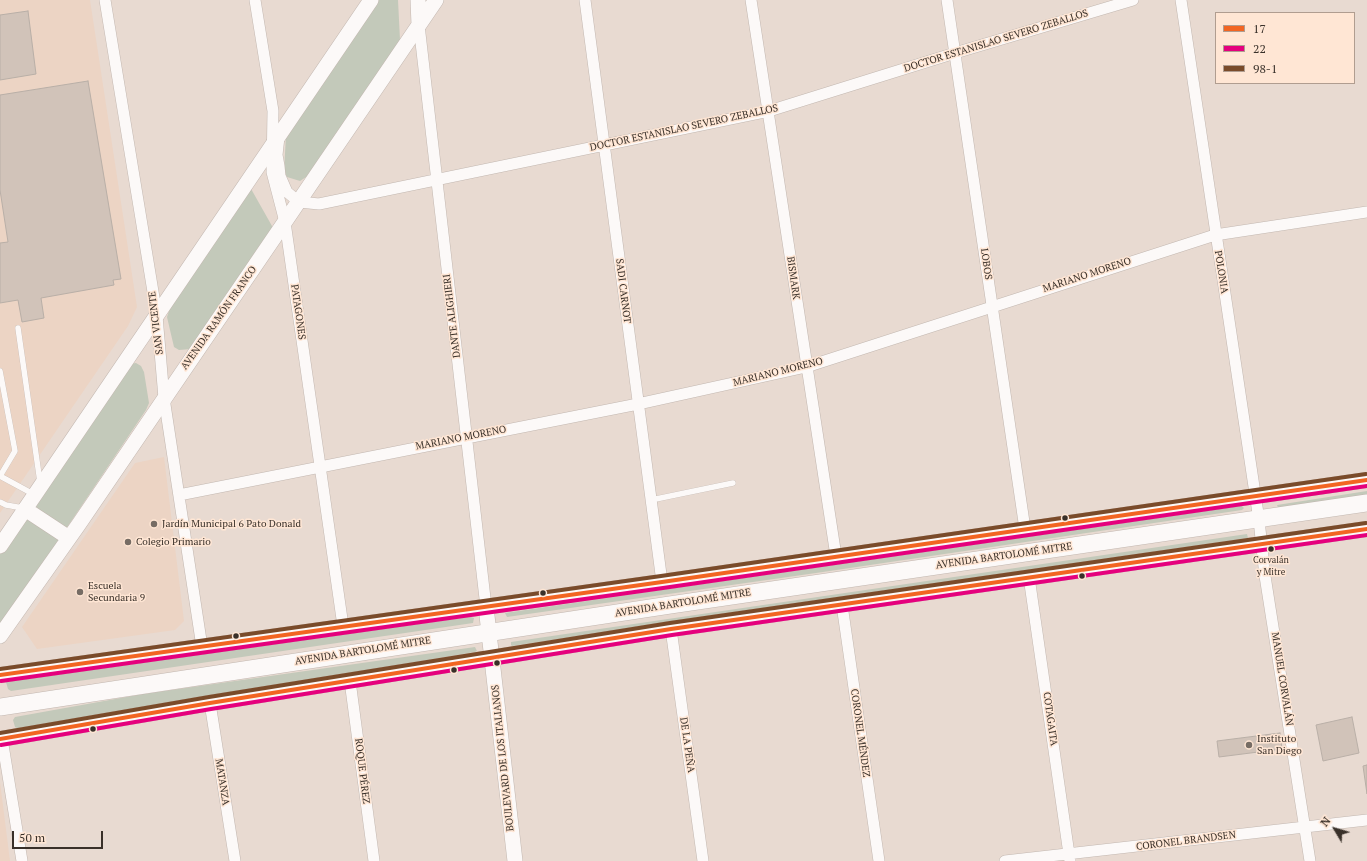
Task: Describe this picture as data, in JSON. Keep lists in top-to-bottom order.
{
  "streets": {
    "main road": ["AVENIDA BARTOLOMÉ MITRE"],
    "street": [
      "DOCTOR ESTANISLAO SEVERO ZEBALLOS",
      "LOBOS",
      "POLONIA",
      "MARIANO MORENO",
      "BISMARK",
      "SADI CARNOT",
      "PATAGONES",
      "DANTE ALIGHIERI",
      "AVENIDA RAMÓN FRANCO",
      "SAN VICENTE",
      "MANUEL CORVALÁN",
      "COTAGAITA",
      "CORONEL MÉNDEZ",
      "DE LA PEÑA",
      "BOULEVARD DE LOS ITALIANOS",
      "ROQUE PÉREZ",
      "MATANZA",
      "CORONEL BRANDSEN"
    ]
  },
  "crossings": [
    ["DOCTOR ESTANISLAO SEVERO ZEBALLOS", "LOBOS"],
    ["DOCTOR ESTANISLAO SEVERO ZEBALLOS", "BISMARK"],
    ["DOCTOR ESTANISLAO SEVERO ZEBALLOS", "SADI CARNOT"],
    ["DOCTOR ESTANISLAO SEVERO ZEBALLOS", "DANTE ALIGHIERI"],
    ["DOCTOR ESTANISLAO SEVERO ZEBALLOS", "AVENIDA RAMÓN FRANCO"],
    ["LOBOS", "MARIANO MORENO"],
    ["POLONIA", "MARIANO MORENO"],
    ["POLONIA", "AVENIDA BARTOLOMÉ MITRE"],
    ["POLONIA", "MANUEL CORVALÁN"],
    ["MARIANO MORENO", "BISMARK"],
    ["MARIANO MORENO", "SADI CARNOT"],
    ["MARIANO MORENO", "PATAGONES"],
    ["MARIANO MORENO", "DANTE ALIGHIERI"],
    ["MARIANO MORENO", "SAN VICENTE"],
    ["PATAGONES", "AVENIDA RAMÓN FRANCO"],
    ["DANTE ALIGHIERI", "AVENIDA RAMÓN FRANCO"],
    ["DANTE ALIGHIERI", "BOULEVARD DE LOS ITALIANOS"],
    ["AVENIDA RAMÓN FRANCO", "SAN VICENTE"],
    ["AVENIDA BARTOLOMÉ MITRE", "BOULEVARD DE LOS ITALIANOS"],
    ["MANUEL CORVALÁN", "CORONEL BRANDSEN"],
    ["COTAGAITA", "CORONEL BRANDSEN"]
  ],
  "places": [
    "Jardín Municipal 6 Pato Donald",
    "Colegio Primario",
    "Corvalán y Mitre",
    "Escuela Secundaria 9",
    "Instituto San Diego"
  ],
  "lines": ["transit line 98-1", "transit line 17", "transit line 22"],
  "legend": ["17", "22", "98-1"],
  "scale_bar": "50 m",
  "north": "top left"
}
